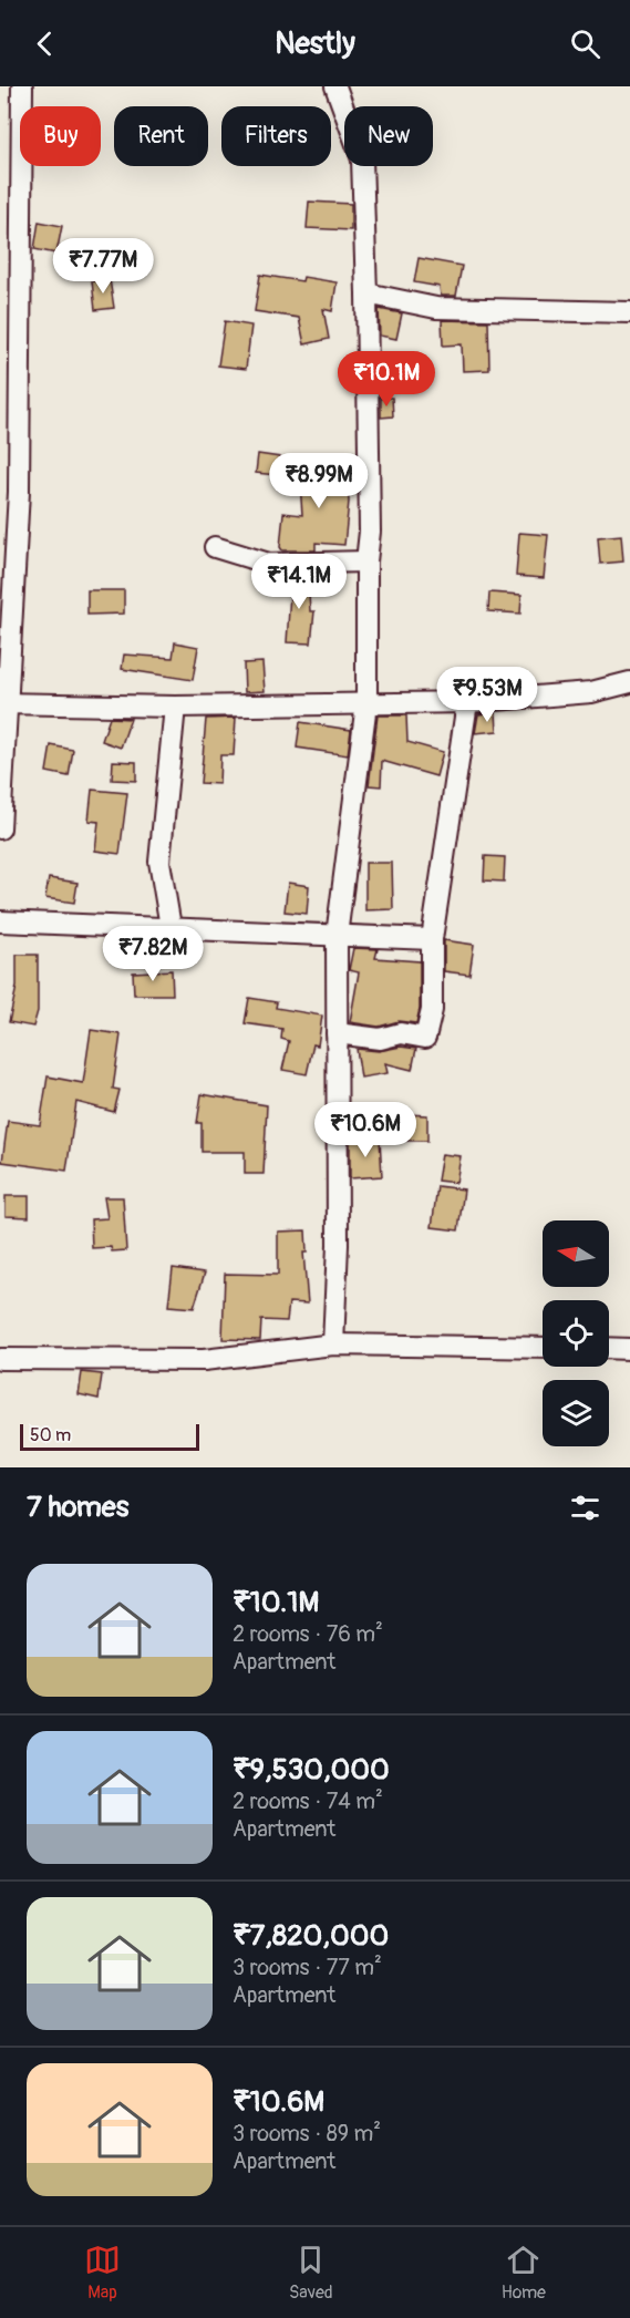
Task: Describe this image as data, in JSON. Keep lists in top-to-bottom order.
{
  "scale_bar": "50 m",
  "north": "left",
  "page": {
    "header": "Nestly",
    "chip": [
      "Buy",
      "Rent",
      "Filters",
      "New"
    ],
    "price": [
      "₹7.77M",
      "₹10.1M",
      "₹8.99M",
      "₹14.1M",
      "₹9.53M",
      "₹7.82M",
      "₹10.6M"
    ],
    "scale": "50 m",
    "heading": "7 homes",
    "list": [
      {
        "name": "₹10.1M",
        "note": "2 rooms · 76 m² · Apartment"
      },
      {
        "name": "₹9,530,000",
        "note": "2 rooms · 74 m² · Apartment"
      },
      {
        "name": "₹7,820,000",
        "note": "3 rooms · 77 m² · Apartment"
      },
      {
        "name": "₹10.6M",
        "note": "3 rooms · 89 m² · Apartment"
      }
    ],
    "tabs": ["Map", "Saved", "Home"]
  }
}
